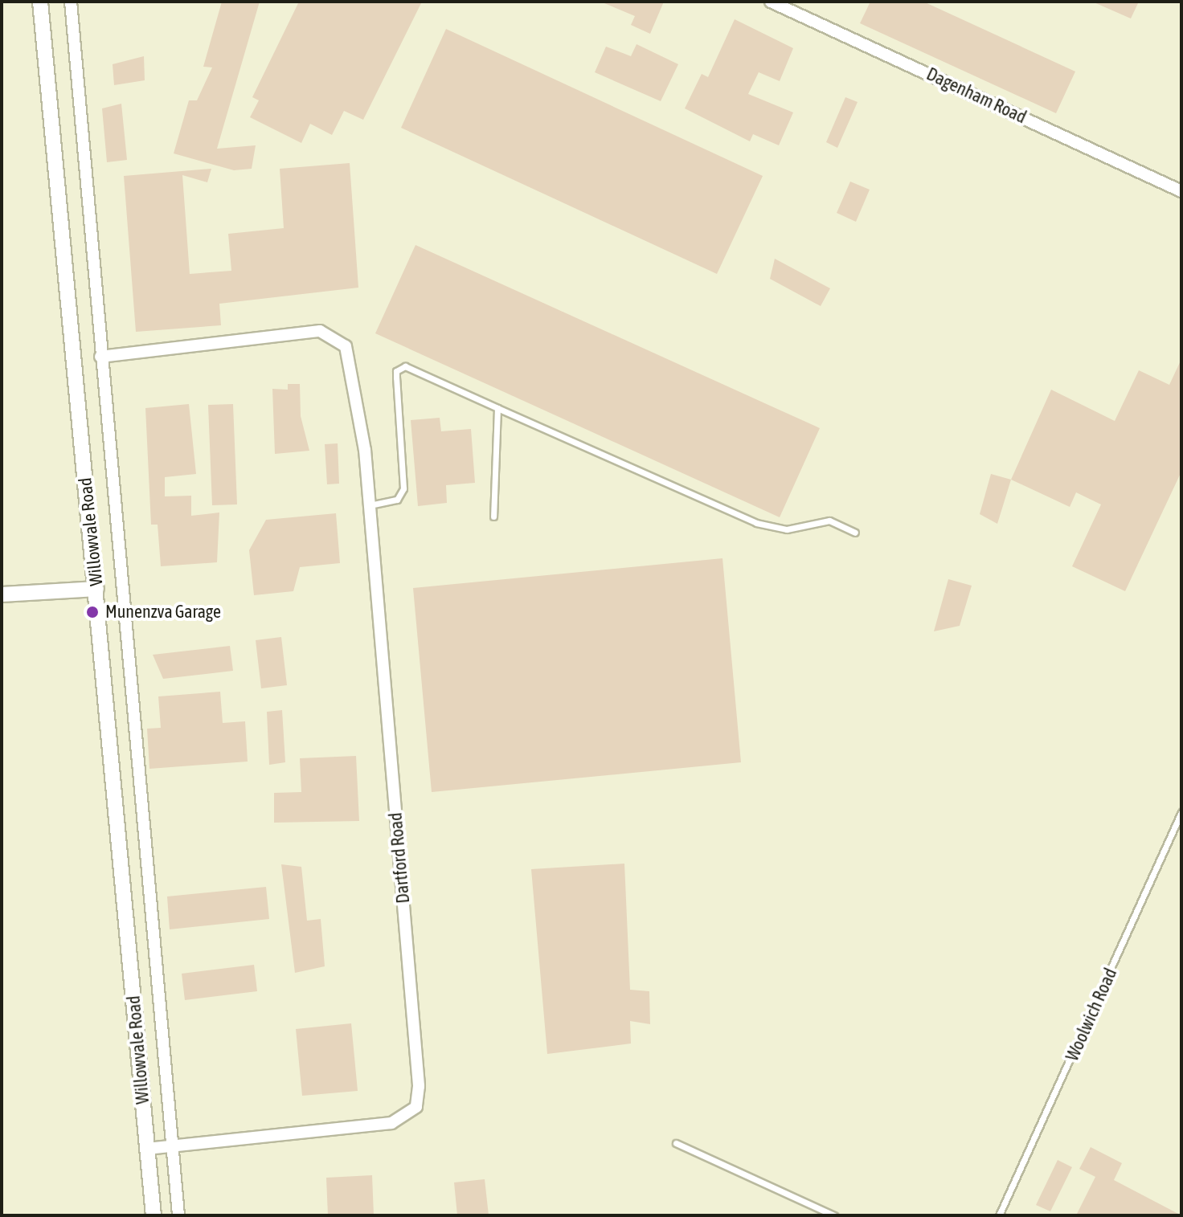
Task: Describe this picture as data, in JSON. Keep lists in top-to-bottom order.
{
  "streets": {
    "main road": ["Willowvale Road"],
    "street": ["Dagenham Road", "Dartford Road"],
    "lane": ["Woolwich Road"]
  },
  "crossings": [
    ["Willowvale Road", "Dartford Road"]
  ],
  "places": ["Munenzva Garage"]
}
